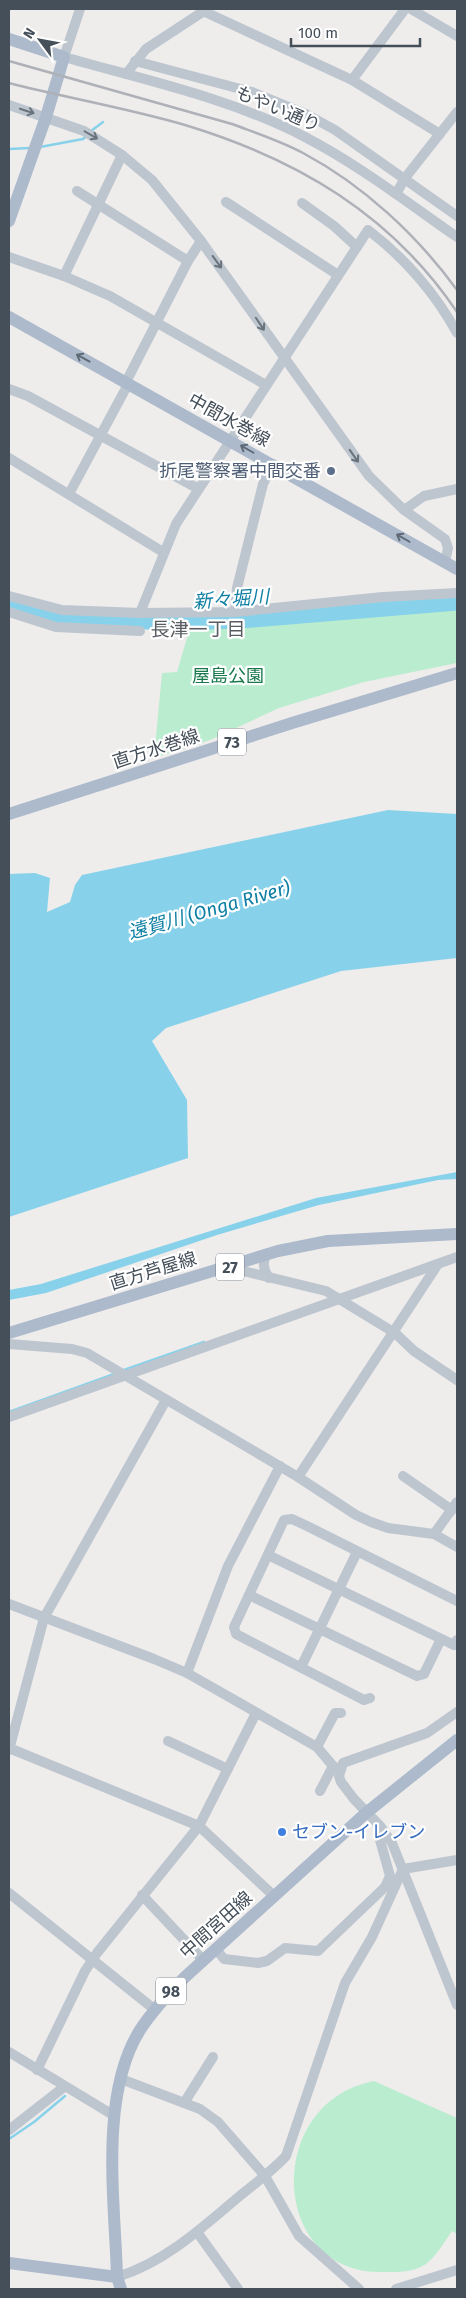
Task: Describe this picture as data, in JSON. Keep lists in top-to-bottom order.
{
  "streets": {
    "main road": [
      "中間水巻線",
      "73",
      "直方水巻線",
      "27",
      "直方芦屋線",
      "中間宮田線",
      "98"
    ],
    "street": ["もやい通り"]
  },
  "one_way": ["中間水巻線"],
  "districts": ["長津一丁目"],
  "water": ["新々堀川", "遠賀川 (Onga River)"],
  "parks": ["屋島公園"],
  "places": ["折尾警察署中間交番", "セブン-イレブン"],
  "scale_bar": "100 m",
  "north": "top left"
}
